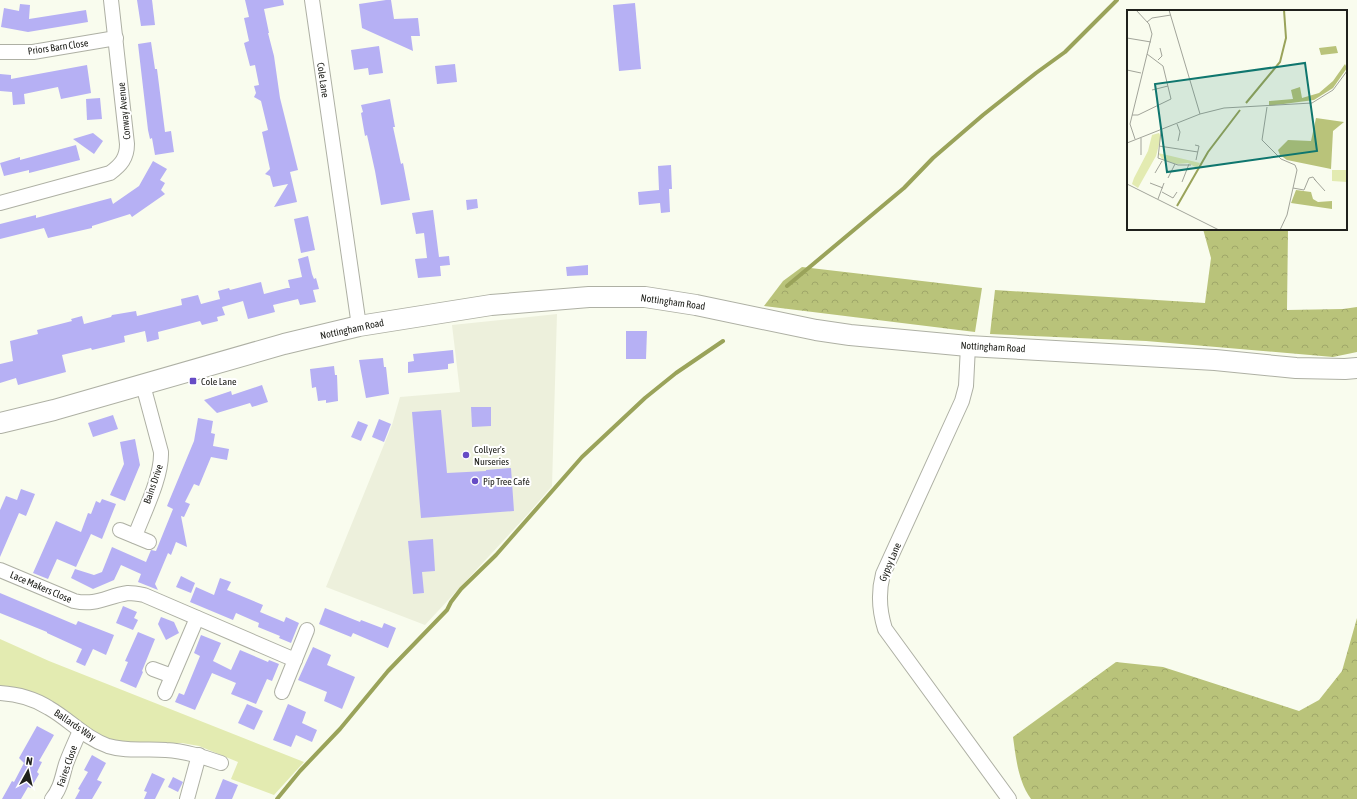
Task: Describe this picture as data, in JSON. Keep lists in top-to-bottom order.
{
  "streets": {
    "main road": ["Nottingham Road"],
    "street": [
      "Priors Barn Close",
      "Cole Lane",
      "Conway Avenue",
      "Bains Drive",
      "Gypsy Lane",
      "Lace Makers Close",
      "Ballards Way",
      "Faires Close"
    ]
  },
  "crossings": [
    ["Priors Barn Close", "Conway Avenue"],
    ["Cole Lane", "Nottingham Road"],
    ["Nottingham Road", "Bains Drive"],
    ["Nottingham Road", "Gypsy Lane"],
    ["Ballards Way", "Faires Close"]
  ],
  "places": {
    "transit": ["Cole Lane"],
    "other": ["Collyer's Nurseries", "Pip Tree Café"]
  },
  "north": "top"
}
